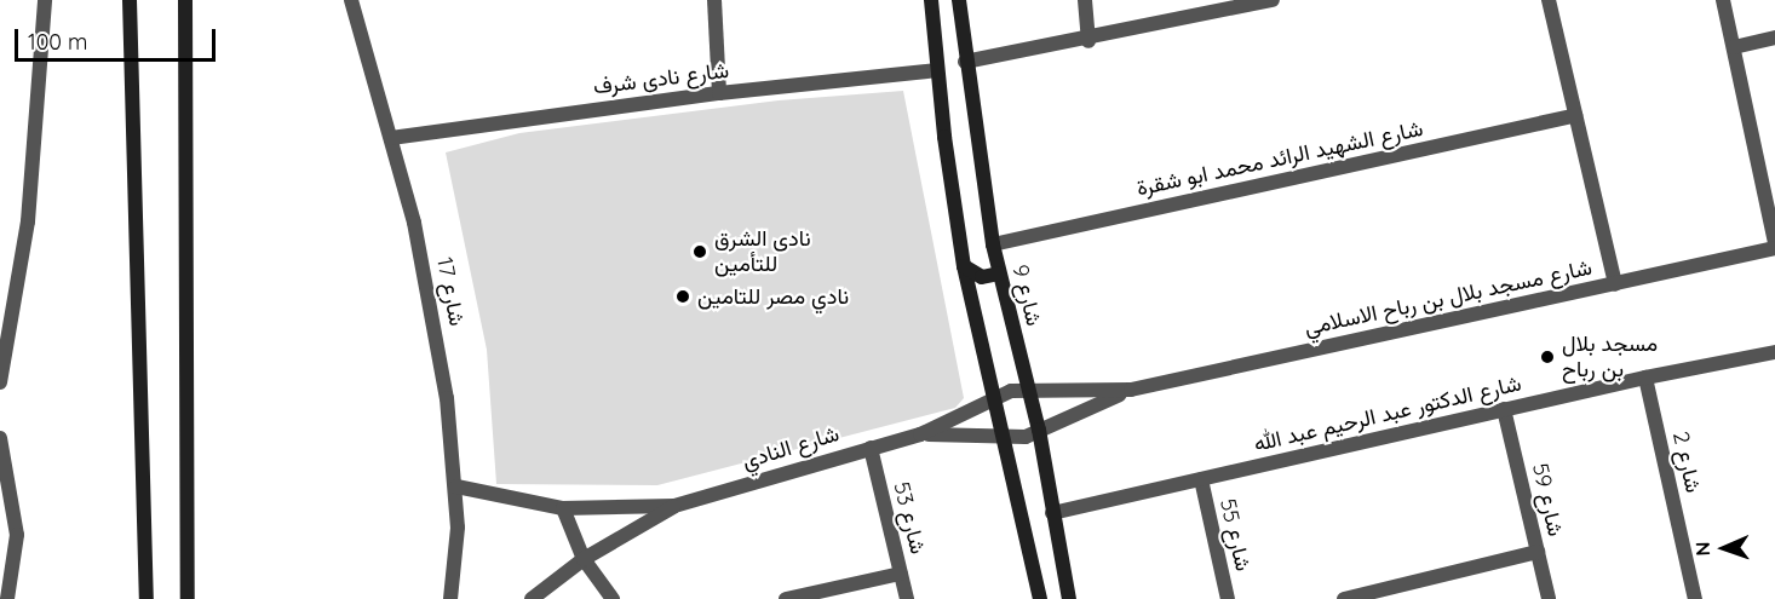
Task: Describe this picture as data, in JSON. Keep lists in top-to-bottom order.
{
  "streets": {
    "main road": ["شارع 9"],
    "street": [
      "شارع نادى شرف",
      "شارع الشهيد الرائد محمد ابو شقرة",
      "شارع 17",
      "شارع مسجد بلال بن رباح الاسلامي",
      "شارع الدكتور عبد الرحيم عبد الله",
      "شارع النادي",
      "شارع 2",
      "شارع 59",
      "شارع 53",
      "شارع 55"
    ]
  },
  "crossings": [
    ["شارع نادى شرف", "شارع 17"],
    ["شارع الشهيد الرائد محمد ابو شقرة", "شارع 9"],
    ["شارع 17", "شارع النادي"],
    ["شارع 9", "شارع مسجد بلال بن رباح الاسلامي"],
    ["شارع 9", "شارع الدكتور عبد الرحيم عبد الله"],
    ["شارع 9", "شارع النادي"],
    ["شارع مسجد بلال بن رباح الاسلامي", "شارع النادي"],
    ["شارع الدكتور عبد الرحيم عبد الله", "شارع 2"],
    ["شارع الدكتور عبد الرحيم عبد الله", "شارع 59"],
    ["شارع الدكتور عبد الرحيم عبد الله", "شارع 55"],
    ["شارع النادي", "شارع 53"]
  ],
  "places": ["نادى الشرق للتأمين", "نادي مصر للتامين", "مسجد بلال بن رباح"],
  "scale_bar": "100 m",
  "north": "left"
}
